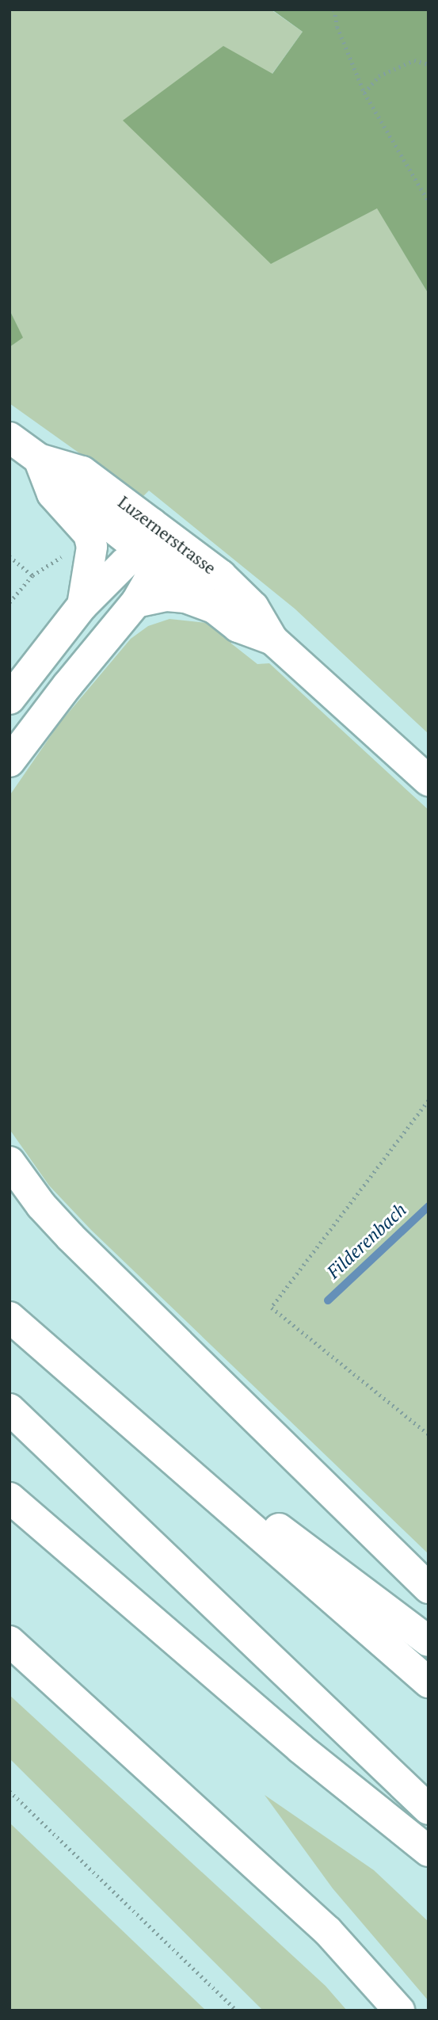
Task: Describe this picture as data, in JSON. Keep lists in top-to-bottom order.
{
  "streets": {
    "main road": ["Luzernerstrasse"]
  },
  "water": ["Filderenbach"]
}
